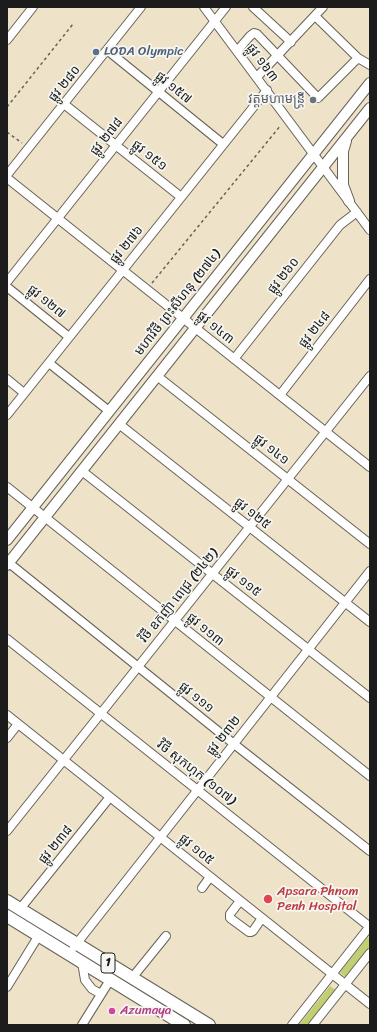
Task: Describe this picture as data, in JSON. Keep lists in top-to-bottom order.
{
  "streets": {
    "highway": ["1"],
    "main road": ["មហាវិថី ព្រះសីហនុ (២៧៤)"],
    "street": [
      "ផ្លូវ ១៦៣",
      "ផ្លូវ ២៨០",
      "ផ្លូវ ១៥៧",
      "ផ្លូវ ២៧៨",
      "ផ្លូវ ១៥១",
      "ផ្លូវ ២៧៦",
      "ផ្លូវ ២៦០",
      "ផ្លូវ ១២៧",
      "ផ្លូវ ១៤៣",
      "ផ្លូវ ២៤៨",
      "ផ្លូវ ១៤១",
      "ផ្លូវ ១២៥",
      "ផ្លូវ ១១៥",
      "វិថី ឧកញ៉ា ពេជ្រ (២៤២)",
      "ផ្លូវ ១១៣",
      "ផ្លូវ ១១១",
      "ផ្លូវ ២៣២",
      "វិថី សុកហុក (១០៧)",
      "ផ្លូវ ២៣៨",
      "ផ្លូវ ១០៥"
    ]
  },
  "crossings": [
    ["ផ្លូវ ១៦៣", "ផ្លូវ ២៧៨"],
    ["ផ្លូវ ១៦៣", "ផ្លូវ ២៧៦"],
    ["ផ្លូវ ១៦៣", "ផ្លូវ ២៦០"],
    ["ផ្លូវ ១៦៣", "មហាវិថី ព្រះសីហនុ (២៧៤)"],
    ["ផ្លូវ ២៨០", "ផ្លូវ ១៥៧"],
    ["ផ្លូវ ២៨០", "ផ្លូវ ១៥១"],
    ["ផ្លូវ ២៨០", "ផ្លូវ ១៤៣"],
    ["ផ្លូវ ១៥៧", "ផ្លូវ ២៧៨"],
    ["ផ្លូវ ១៥៧", "ផ្លូវ ២៧៦"],
    ["ផ្លូវ ២៧៨", "ផ្លូវ ១៥១"],
    ["ផ្លូវ ២៧៨", "ផ្លូវ ១៤៣"],
    ["ផ្លូវ ១៥១", "ផ្លូវ ២៧៦"],
    ["ផ្លូវ ២៧៦", "ផ្លូវ ១២៧"],
    ["ផ្លូវ ២៧៦", "ផ្លូវ ១៤៣"],
    ["ផ្លូវ ២៦០", "ផ្លូវ ១៤៣"],
    ["មហាវិថី ព្រះសីហនុ (២៧៤)", "ផ្លូវ ១៤៣"],
    ["មហាវិថី ព្រះសីហនុ (២៧៤)", "ផ្លូវ ១១៣"],
    ["ផ្លូវ ១៤៣", "ផ្លូវ ២៤៨"],
    ["ផ្លូវ ១៤៣", "វិថី ឧកញ៉ា ពេជ្រ (២៤២)"],
    ["ផ្លូវ ១៤១", "វិថី ឧកញ៉ា ពេជ្រ (២៤២)"],
    ["ផ្លូវ ១២៥", "វិថី ឧកញ៉ា ពេជ្រ (២៤២)"],
    ["ផ្លូវ ១២៥", "ផ្លូវ ២៣២"],
    ["ផ្លូវ ១១៥", "វិថី ឧកញ៉ា ពេជ្រ (២៤២)"],
    ["ផ្លូវ ១១៥", "ផ្លូវ ២៣២"],
    ["វិថី ឧកញ៉ា ពេជ្រ (២៤២)", "ផ្លូវ ១១៣"],
    ["វិថី ឧកញ៉ា ពេជ្រ (២៤២)", "ផ្លូវ ១១១"],
    ["វិថី ឧកញ៉ា ពេជ្រ (២៤២)", "វិថី សុកហុក (១០៧)"],
    ["វិថី ឧកញ៉ា ពេជ្រ (២៤២)", "ផ្លូវ ១០៥"],
    ["ផ្លូវ ១១៣", "ផ្លូវ ២៣២"],
    ["ផ្លូវ ១១១", "ផ្លូវ ២៣២"],
    ["ផ្លូវ ២៣២", "វិថី សុកហុក (១០៧)"],
    ["ផ្លូវ ២៣២", "ផ្លូវ ១០៥"],
    ["ផ្លូវ ២៣២", "1"],
    ["ផ្លូវ ២៣៨", "ផ្លូវ ១០៥"],
    ["ផ្លូវ ២៣៨", "1"]
  ],
  "places": [
    "LODA Olympic",
    "វត្តមហាមន្រ្តី",
    "Apsara Phnom Penh Hospital",
    "Azumaya"
  ]
}
